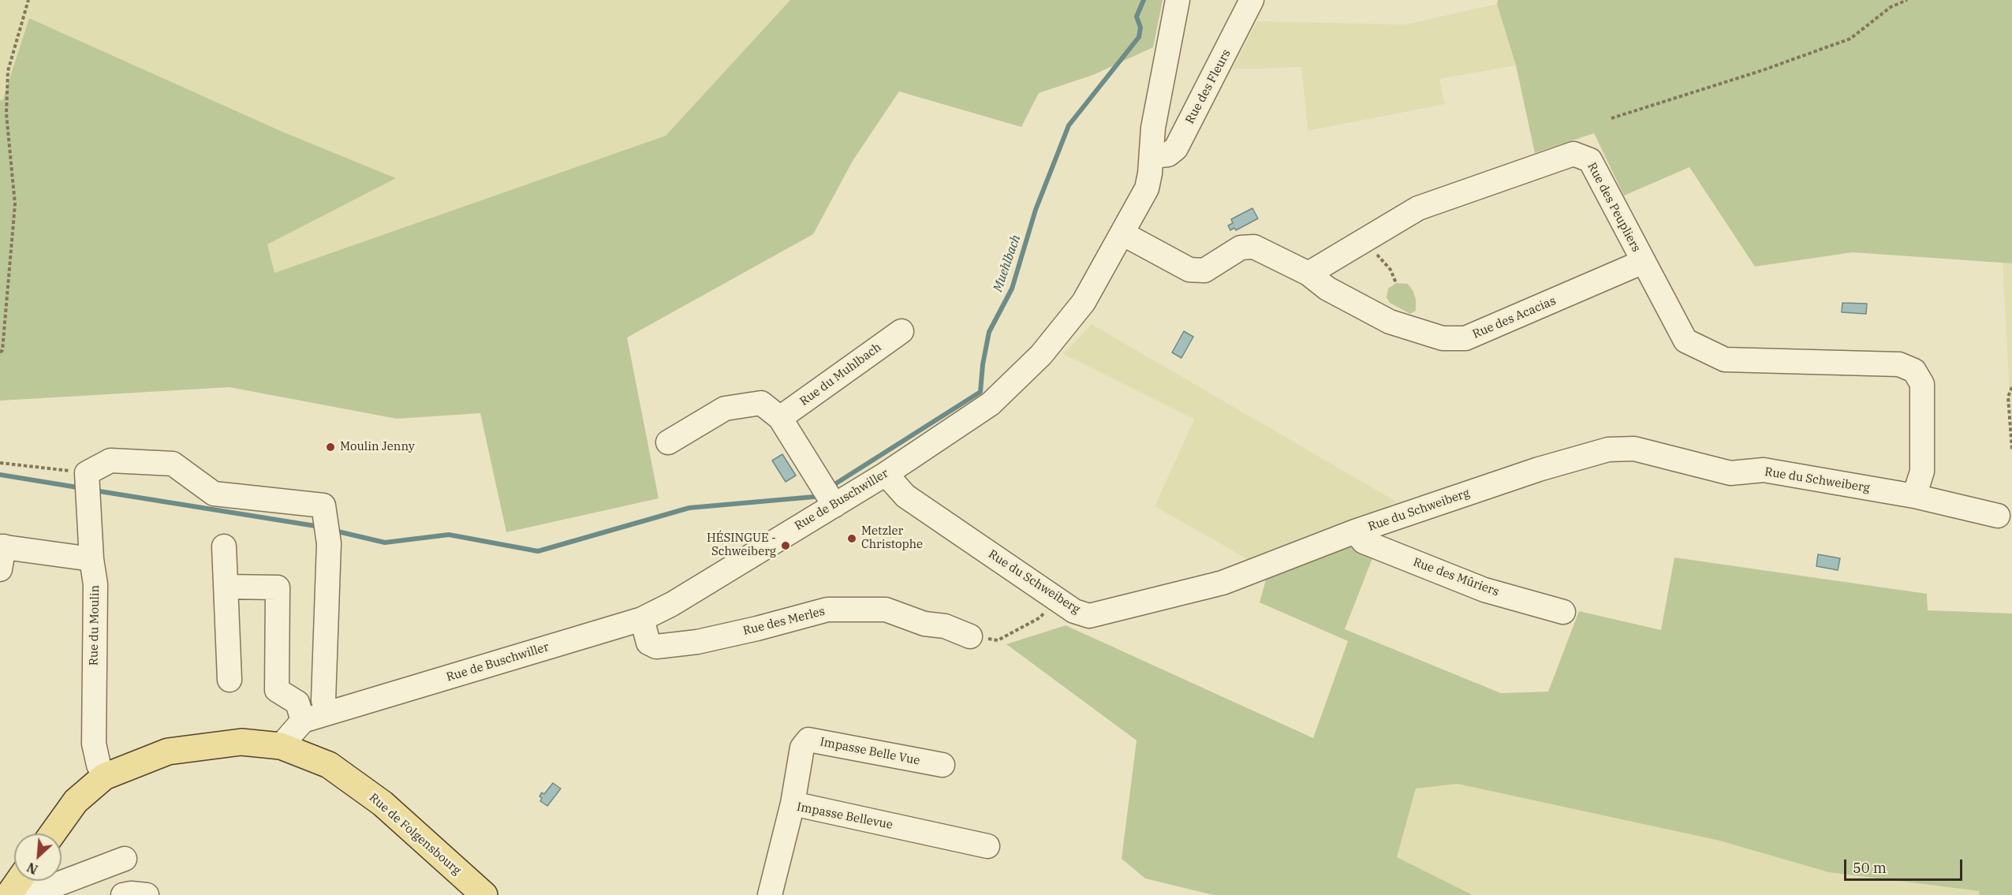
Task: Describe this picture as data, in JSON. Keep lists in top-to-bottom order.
{
  "streets": {
    "main road": ["Rue de Folgensbourg"],
    "street": [
      "Rue des Fleurs",
      "Rue des Peupliers",
      "Rue des Acacias",
      "Rue du Muhlbach",
      "Rue du Schweiberg",
      "Rue de Buschwiller",
      "Rue des Mûriers",
      "Rue des Merles",
      "Rue du Moulin",
      "Impasse Belle Vue",
      "Impasse Bellevue"
    ]
  },
  "crossings": [
    ["Rue des Fleurs", "Rue de Buschwiller"],
    ["Rue des Peupliers", "Rue des Acacias"],
    ["Rue des Peupliers", "Rue du Schweiberg"],
    ["Rue du Schweiberg", "Rue de Buschwiller"],
    ["Rue du Schweiberg", "Rue des Mûriers"],
    ["Rue de Buschwiller", "Rue des Merles"],
    ["Rue du Moulin", "Rue de Folgensbourg"],
    ["Impasse Belle Vue", "Impasse Bellevue"]
  ],
  "water": ["Muehlbach"],
  "places": ["Moulin Jenny", "Metzler Christophe", "HÉSINGUE - Schweiberg"],
  "scale_bar": "50 m",
  "north": "bottom left"
}
